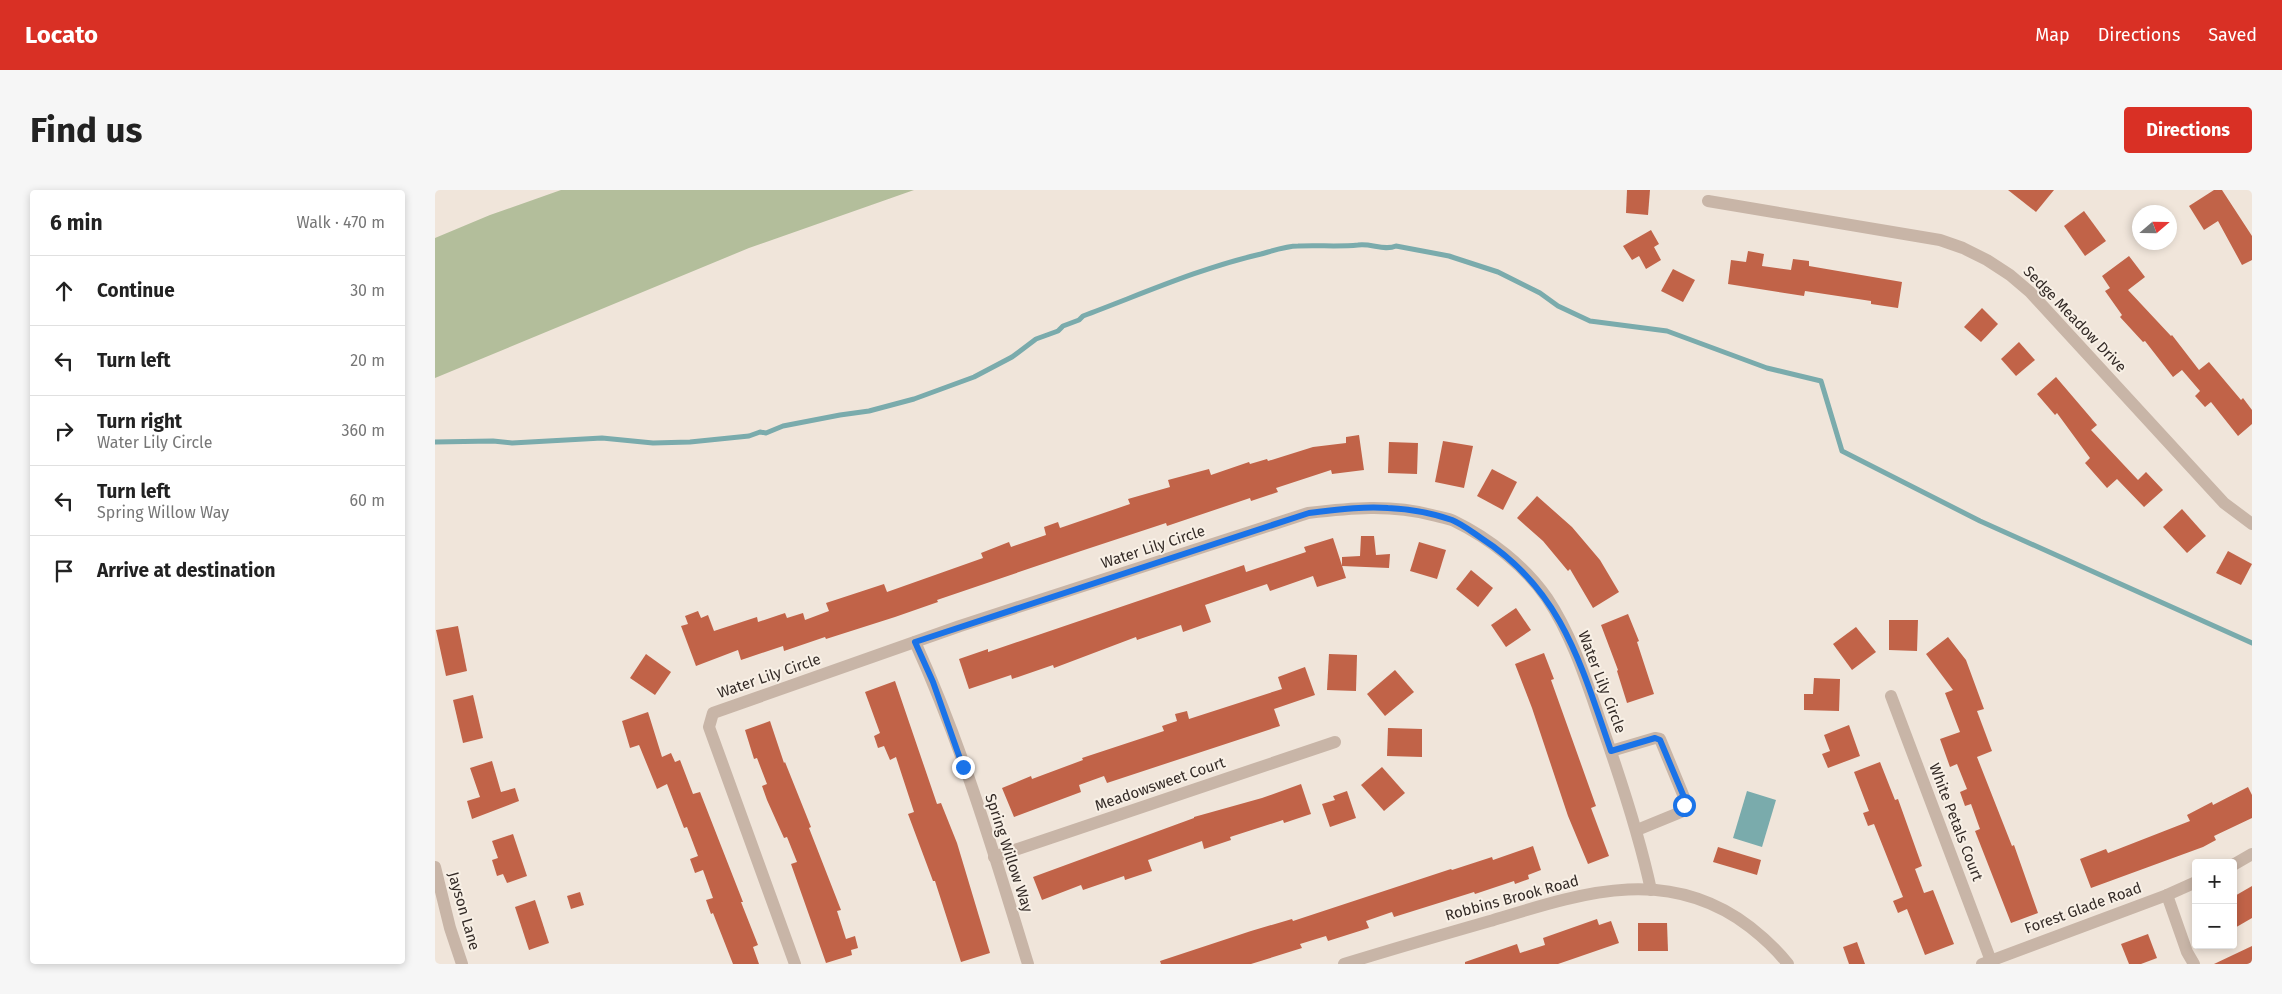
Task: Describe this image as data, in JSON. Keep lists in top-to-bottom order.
{
  "streets": {
    "street": [
      "Sedge Meadow Drive",
      "Water Lily Circle",
      "Meadowsweet Court",
      "White Petals Court",
      "Spring Willow Way",
      "Robbins Brook Road",
      "Forest Glade Road",
      "Jayson Lane"
    ]
  },
  "crossings": [
    ["Water Lily Circle", "Spring Willow Way"],
    ["Water Lily Circle", "Robbins Brook Road"],
    ["Meadowsweet Court", "Spring Willow Way"],
    ["White Petals Court", "Forest Glade Road"]
  ],
  "north": "right",
  "page": {
    "header": "Locato",
    "nav": ["Map", "Directions", "Saved"],
    "buttons": "Directions",
    "title": "Find us",
    "heading": ["6 min", "Walk · 470 m"],
    "list": [
      ["Continue", "30 m"],
      ["Turn left", "20 m"],
      ["Turn right", "Water Lily Circle", "360 m"],
      ["Turn left", "Spring Willow Way", "60 m"],
      "Arrive at destination"
    ],
    "map_buttons": ["+", "−"]
  }
}
